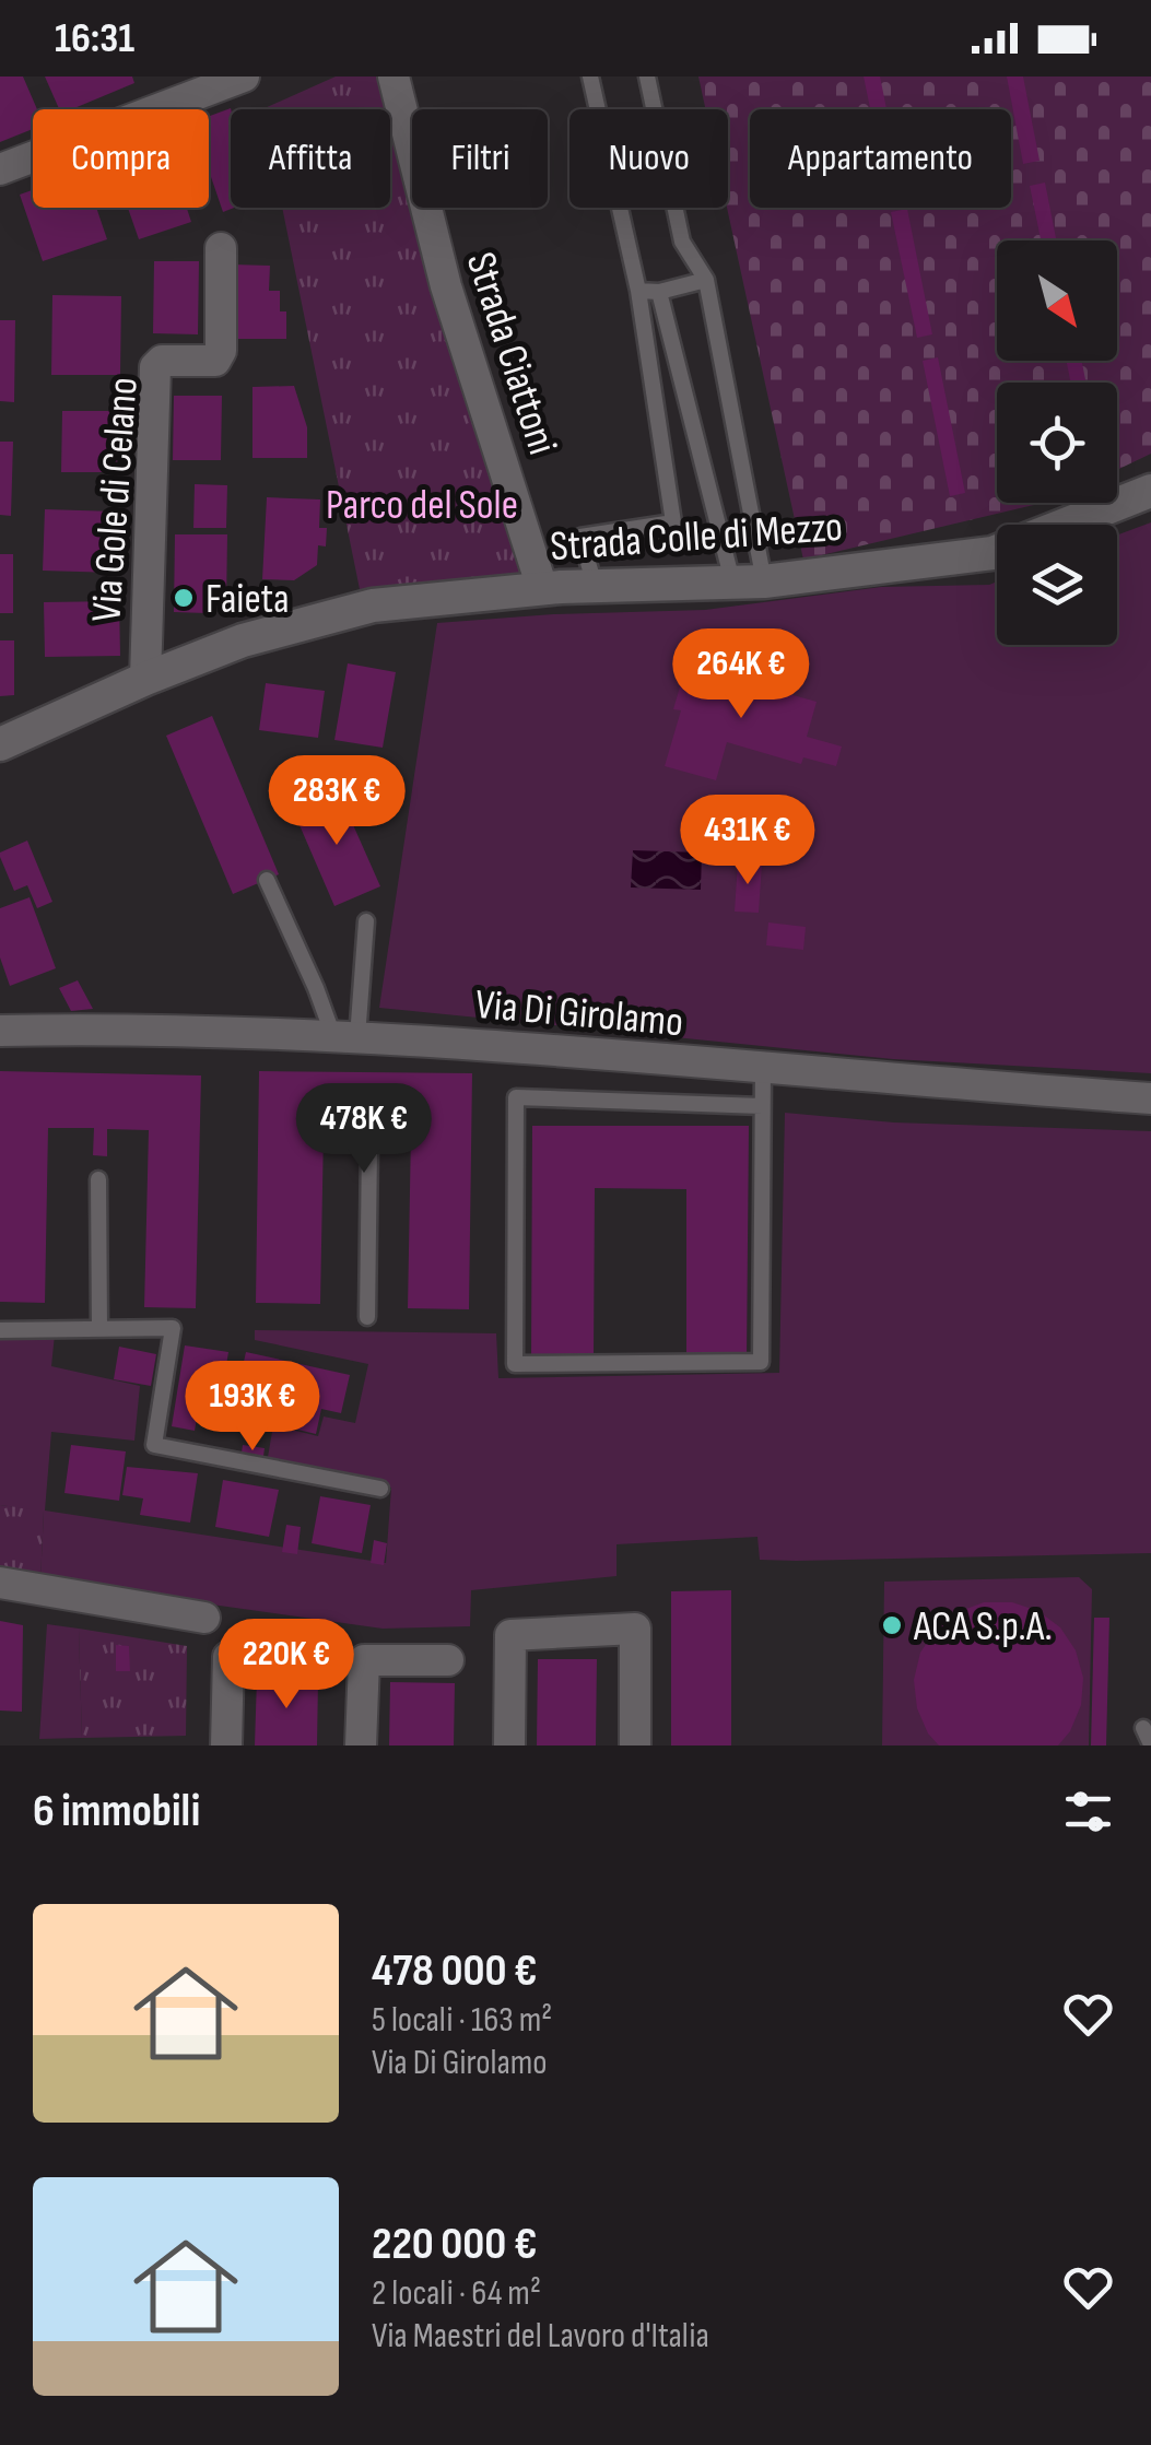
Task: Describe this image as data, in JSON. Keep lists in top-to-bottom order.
{
  "streets": {
    "street": [
      "Strada Ciattoni",
      "Via Gole di Celano",
      "Strada Colle di Mezzo",
      "Via Di Girolamo"
    ]
  },
  "crossings": [
    ["Strada Ciattoni", "Strada Colle di Mezzo"],
    ["Via Gole di Celano", "Strada Colle di Mezzo"]
  ],
  "parks": ["Parco del Sole"],
  "places": ["Faieta", "ACA S.p.A."],
  "north": "bottom right",
  "page": {
    "status": "16:31",
    "chip": [
      "Compra",
      "Affitta",
      "Filtri",
      "Nuovo",
      "Appartamento"
    ],
    "price": [
      "264K €",
      "283K €",
      "431K €",
      "478K €",
      "193K €",
      "220K €"
    ],
    "heading": "6 immobili",
    "list": [
      {
        "name": "478 000 €",
        "note": "5 locali · 163 m² · Via Di Girolamo"
      },
      {
        "name": "220 000 €",
        "note": "2 locali · 64 m² · Via Maestri del Lavoro d'Italia"
      }
    ]
  }
}
